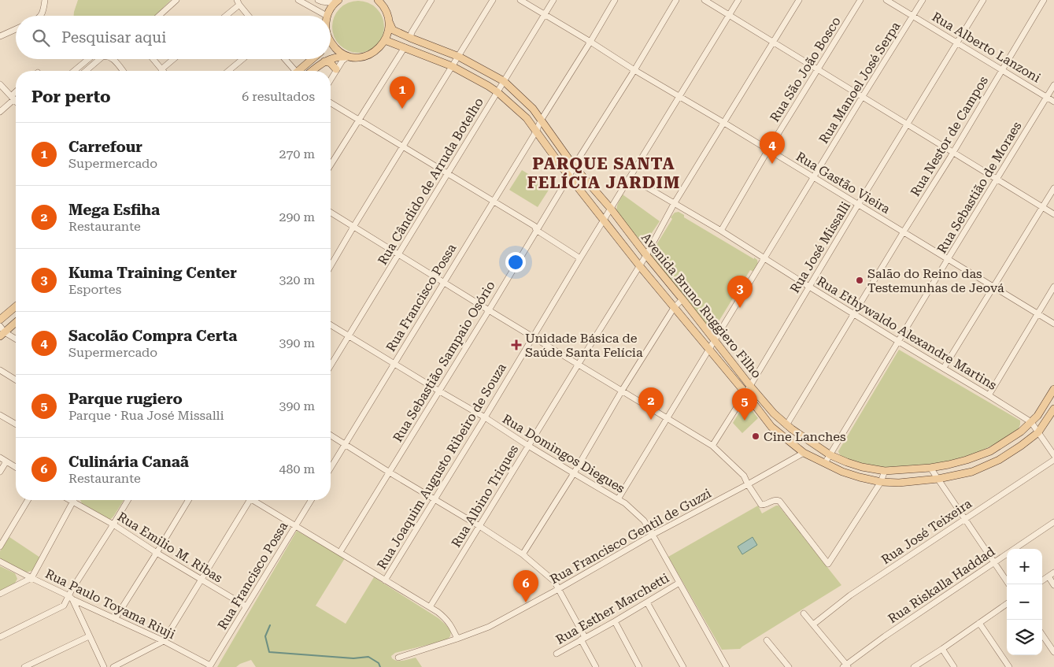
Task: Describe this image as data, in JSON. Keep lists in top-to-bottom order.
{
  "streets": {
    "main road": ["Avenida Bruno Ruggiero Filho"],
    "street": [
      "Rua Alberto Lanzoni",
      "Rua São João Bosco",
      "Rua Manoel José Serpa",
      "Rua Nestor de Campos",
      "Rua Cândido de Arruda Botelho",
      "Rua Gastão Vieira",
      "Rua Sebastião de Moraes",
      "Rua José Missalli",
      "Rua Francisco Possa",
      "Rua Ethywaldo Alexandre Martins",
      "Rua Sebastião Sampaio Osório",
      "Rua Domingos Diegues",
      "Rua Joaquim Augusto Ribeiro de Souza",
      "Rua Albino Triques",
      "Rua José Teixeira",
      "Rua Francisco Gentil de Guzzi",
      "Rua Emilio M. Ribas",
      "Rua Riskalla Haddad",
      "Rua Paulo Toyama Riuji",
      "Rua Esther Marchetti"
    ]
  },
  "crossings": [
    ["Rua Alberto Lanzoni", "Rua Manoel José Serpa"],
    ["Rua Alberto Lanzoni", "Rua Nestor de Campos"],
    ["Rua Alberto Lanzoni", "Rua Sebastião de Moraes"],
    ["Rua Alberto Lanzoni", "Rua José Missalli"],
    ["Rua São João Bosco", "Rua Gastão Vieira"],
    ["Rua São João Bosco", "Rua Ethywaldo Alexandre Martins"],
    ["Rua Manoel José Serpa", "Rua Gastão Vieira"],
    ["Rua Manoel José Serpa", "Avenida Bruno Ruggiero Filho"],
    ["Rua Manoel José Serpa", "Rua Ethywaldo Alexandre Martins"],
    ["Rua Manoel José Serpa", "Rua Domingos Diegues"],
    ["Rua Nestor de Campos", "Rua Gastão Vieira"],
    ["Rua Nestor de Campos", "Avenida Bruno Ruggiero Filho"],
    ["Rua Nestor de Campos", "Rua Ethywaldo Alexandre Martins"],
    ["Rua Cândido de Arruda Botelho", "Rua Gastão Vieira"],
    ["Rua Cândido de Arruda Botelho", "Avenida Bruno Ruggiero Filho"],
    ["Rua Cândido de Arruda Botelho", "Rua Domingos Diegues"],
    ["Rua Gastão Vieira", "Rua Sebastião de Moraes"],
    ["Rua Gastão Vieira", "Rua José Missalli"],
    ["Rua Gastão Vieira", "Rua Francisco Possa"],
    ["Rua Gastão Vieira", "Rua Sebastião Sampaio Osório"],
    ["Rua Gastão Vieira", "Rua Joaquim Augusto Ribeiro de Souza"],
    ["Rua Gastão Vieira", "Rua Albino Triques"],
    ["Rua Sebastião de Moraes", "Avenida Bruno Ruggiero Filho"],
    ["Rua Sebastião de Moraes", "Rua Ethywaldo Alexandre Martins"],
    ["Rua José Missalli", "Avenida Bruno Ruggiero Filho"],
    ["Rua José Missalli", "Rua Ethywaldo Alexandre Martins"],
    ["Rua Francisco Possa", "Avenida Bruno Ruggiero Filho"],
    ["Rua Francisco Possa", "Rua Domingos Diegues"],
    ["Rua Francisco Possa", "Rua Emilio M. Ribas"],
    ["Rua Francisco Possa", "Rua Paulo Toyama Riuji"],
    ["Avenida Bruno Ruggiero Filho", "Rua Ethywaldo Alexandre Martins"],
    ["Avenida Bruno Ruggiero Filho", "Rua Sebastião Sampaio Osório"],
    ["Avenida Bruno Ruggiero Filho", "Rua Joaquim Augusto Ribeiro de Souza"],
    ["Avenida Bruno Ruggiero Filho", "Rua Albino Triques"],
    ["Avenida Bruno Ruggiero Filho", "Rua Francisco Gentil de Guzzi"],
    ["Rua Ethywaldo Alexandre Martins", "Rua Joaquim Augusto Ribeiro de Souza"],
    ["Rua Ethywaldo Alexandre Martins", "Rua Albino Triques"],
    ["Rua Sebastião Sampaio Osório", "Rua Domingos Diegues"],
    ["Rua Domingos Diegues", "Rua Joaquim Augusto Ribeiro de Souza"],
    ["Rua Domingos Diegues", "Rua Albino Triques"],
    ["Rua Domingos Diegues", "Rua Francisco Gentil de Guzzi"],
    ["Rua Domingos Diegues", "Rua Esther Marchetti"]
  ],
  "districts": ["PARQUE SANTA FELÍCIA JARDIM"],
  "places": {
    "other": ["Salão do Reino das Testemunhas de Jeová", "Cine Lanches"],
    "health": ["Unidade Básica de Saúde Santa Felícia"]
  },
  "page": {
    "search": "Pesquisar aqui",
    "heading": ["Por perto", "6 resultados"],
    "pins": [
      "1",
      "4",
      "3",
      "2",
      "5",
      "6"
    ],
    "list": [
      {
        "mark": "1",
        "name": "Carrefour",
        "note": "Supermercado",
        "value": "270 m"
      },
      {
        "mark": "2",
        "name": "Mega Esfiha",
        "note": "Restaurante",
        "value": "290 m"
      },
      {
        "mark": "3",
        "name": "Kuma Training Center",
        "note": "Esportes",
        "value": "320 m"
      },
      {
        "mark": "4",
        "name": "Sacolão Compra Certa",
        "note": "Supermercado",
        "value": "390 m"
      },
      {
        "mark": "5",
        "name": "Parque rugiero",
        "note": "Parque · Rua José Missalli",
        "value": "390 m"
      },
      {
        "mark": "6",
        "name": "Culinária Canaã",
        "note": "Restaurante",
        "value": "480 m"
      }
    ],
    "map_buttons": ["+", "−"]
  }
}
